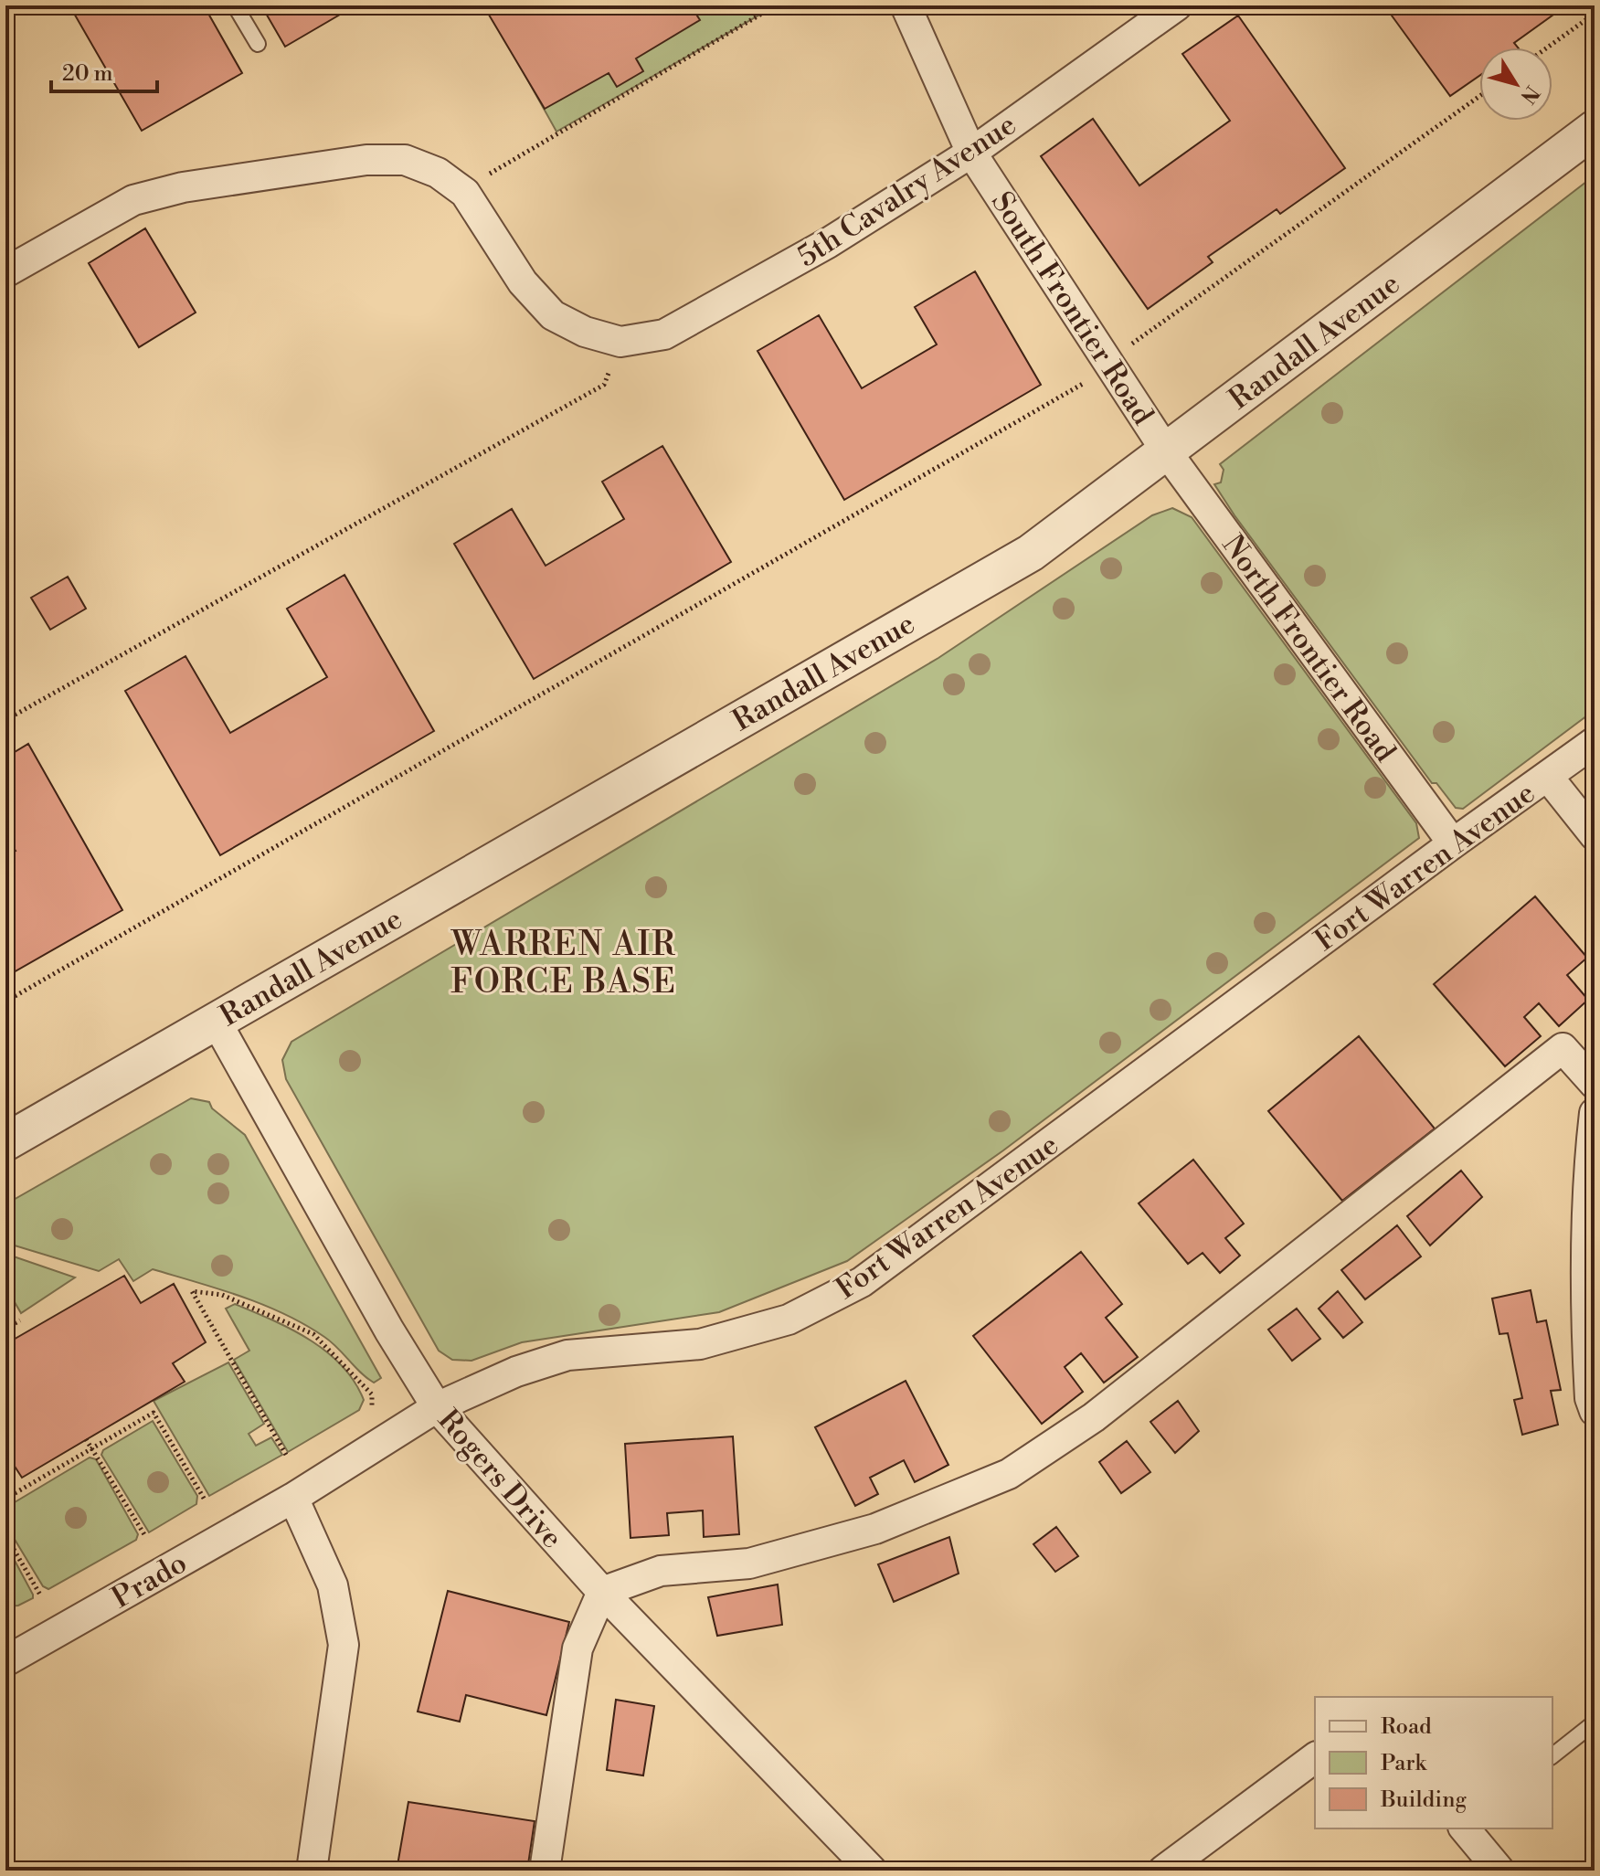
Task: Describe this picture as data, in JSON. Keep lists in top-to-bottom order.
{
  "streets": {
    "street": [
      "5th Cavalry Avenue",
      "South Frontier Road",
      "Randall Avenue",
      "North Frontier Road",
      "Fort Warren Avenue",
      "Rogers Drive",
      "Prado"
    ]
  },
  "crossings": [
    ["5th Cavalry Avenue", "South Frontier Road"],
    ["South Frontier Road", "Randall Avenue"],
    ["South Frontier Road", "North Frontier Road"],
    ["Randall Avenue", "North Frontier Road"],
    ["Randall Avenue", "Rogers Drive"],
    ["North Frontier Road", "Fort Warren Avenue"],
    ["Fort Warren Avenue", "Rogers Drive"],
    ["Fort Warren Avenue", "Prado"]
  ],
  "districts": ["WARREN AIR FORCE BASE"],
  "legend": ["Road", "Park", "Building"],
  "scale_bar": "20 m",
  "north": "bottom right"
}
